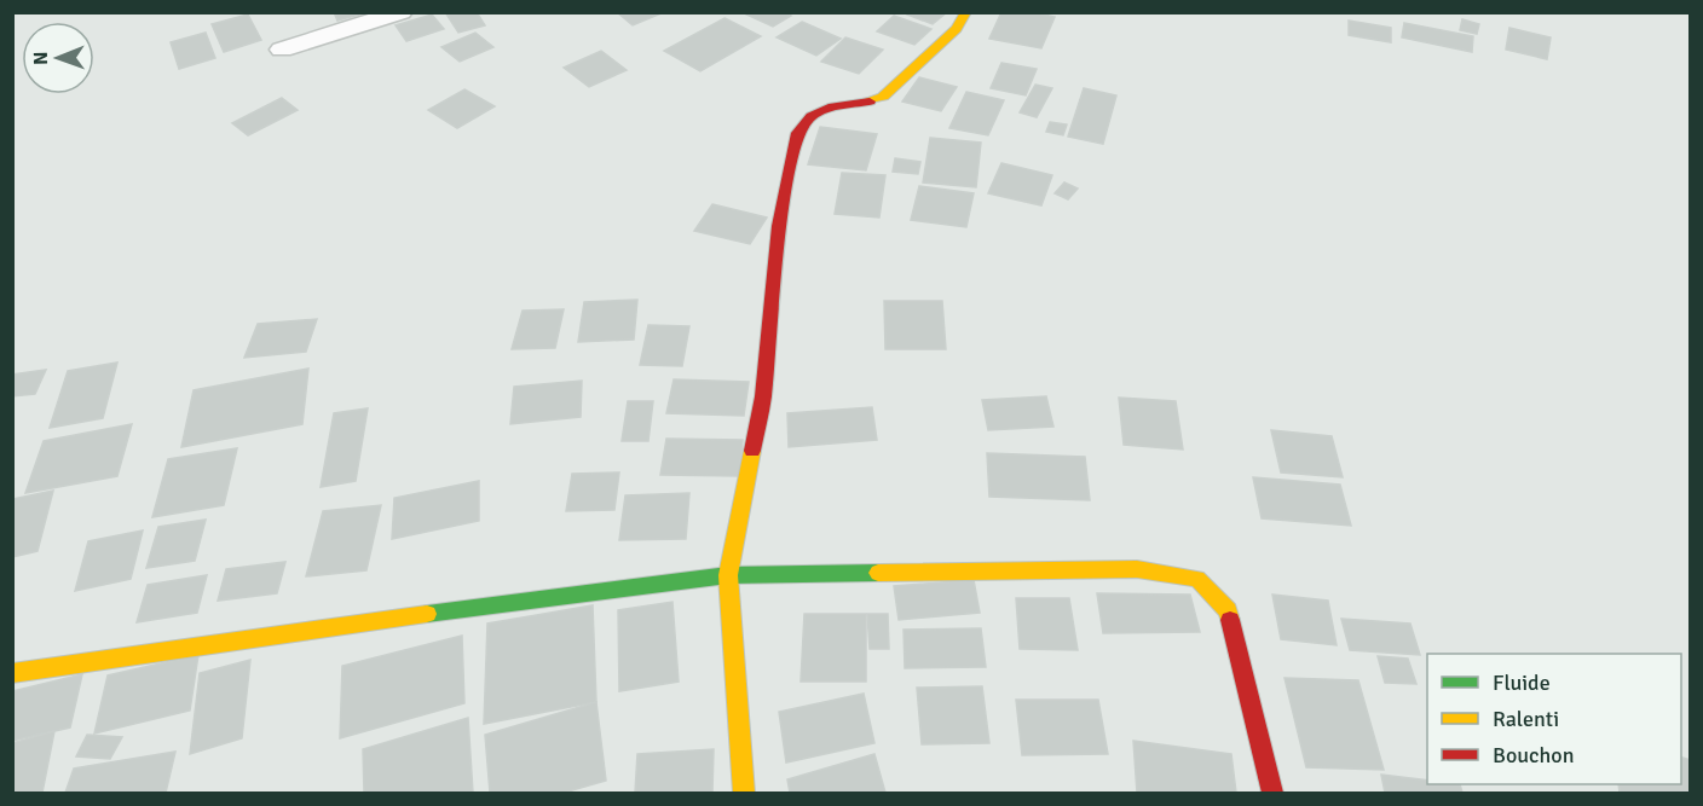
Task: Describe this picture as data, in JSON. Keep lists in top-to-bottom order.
{
  "legend": ["Fluide", "Ralenti", "Bouchon"],
  "north": "left"
}
